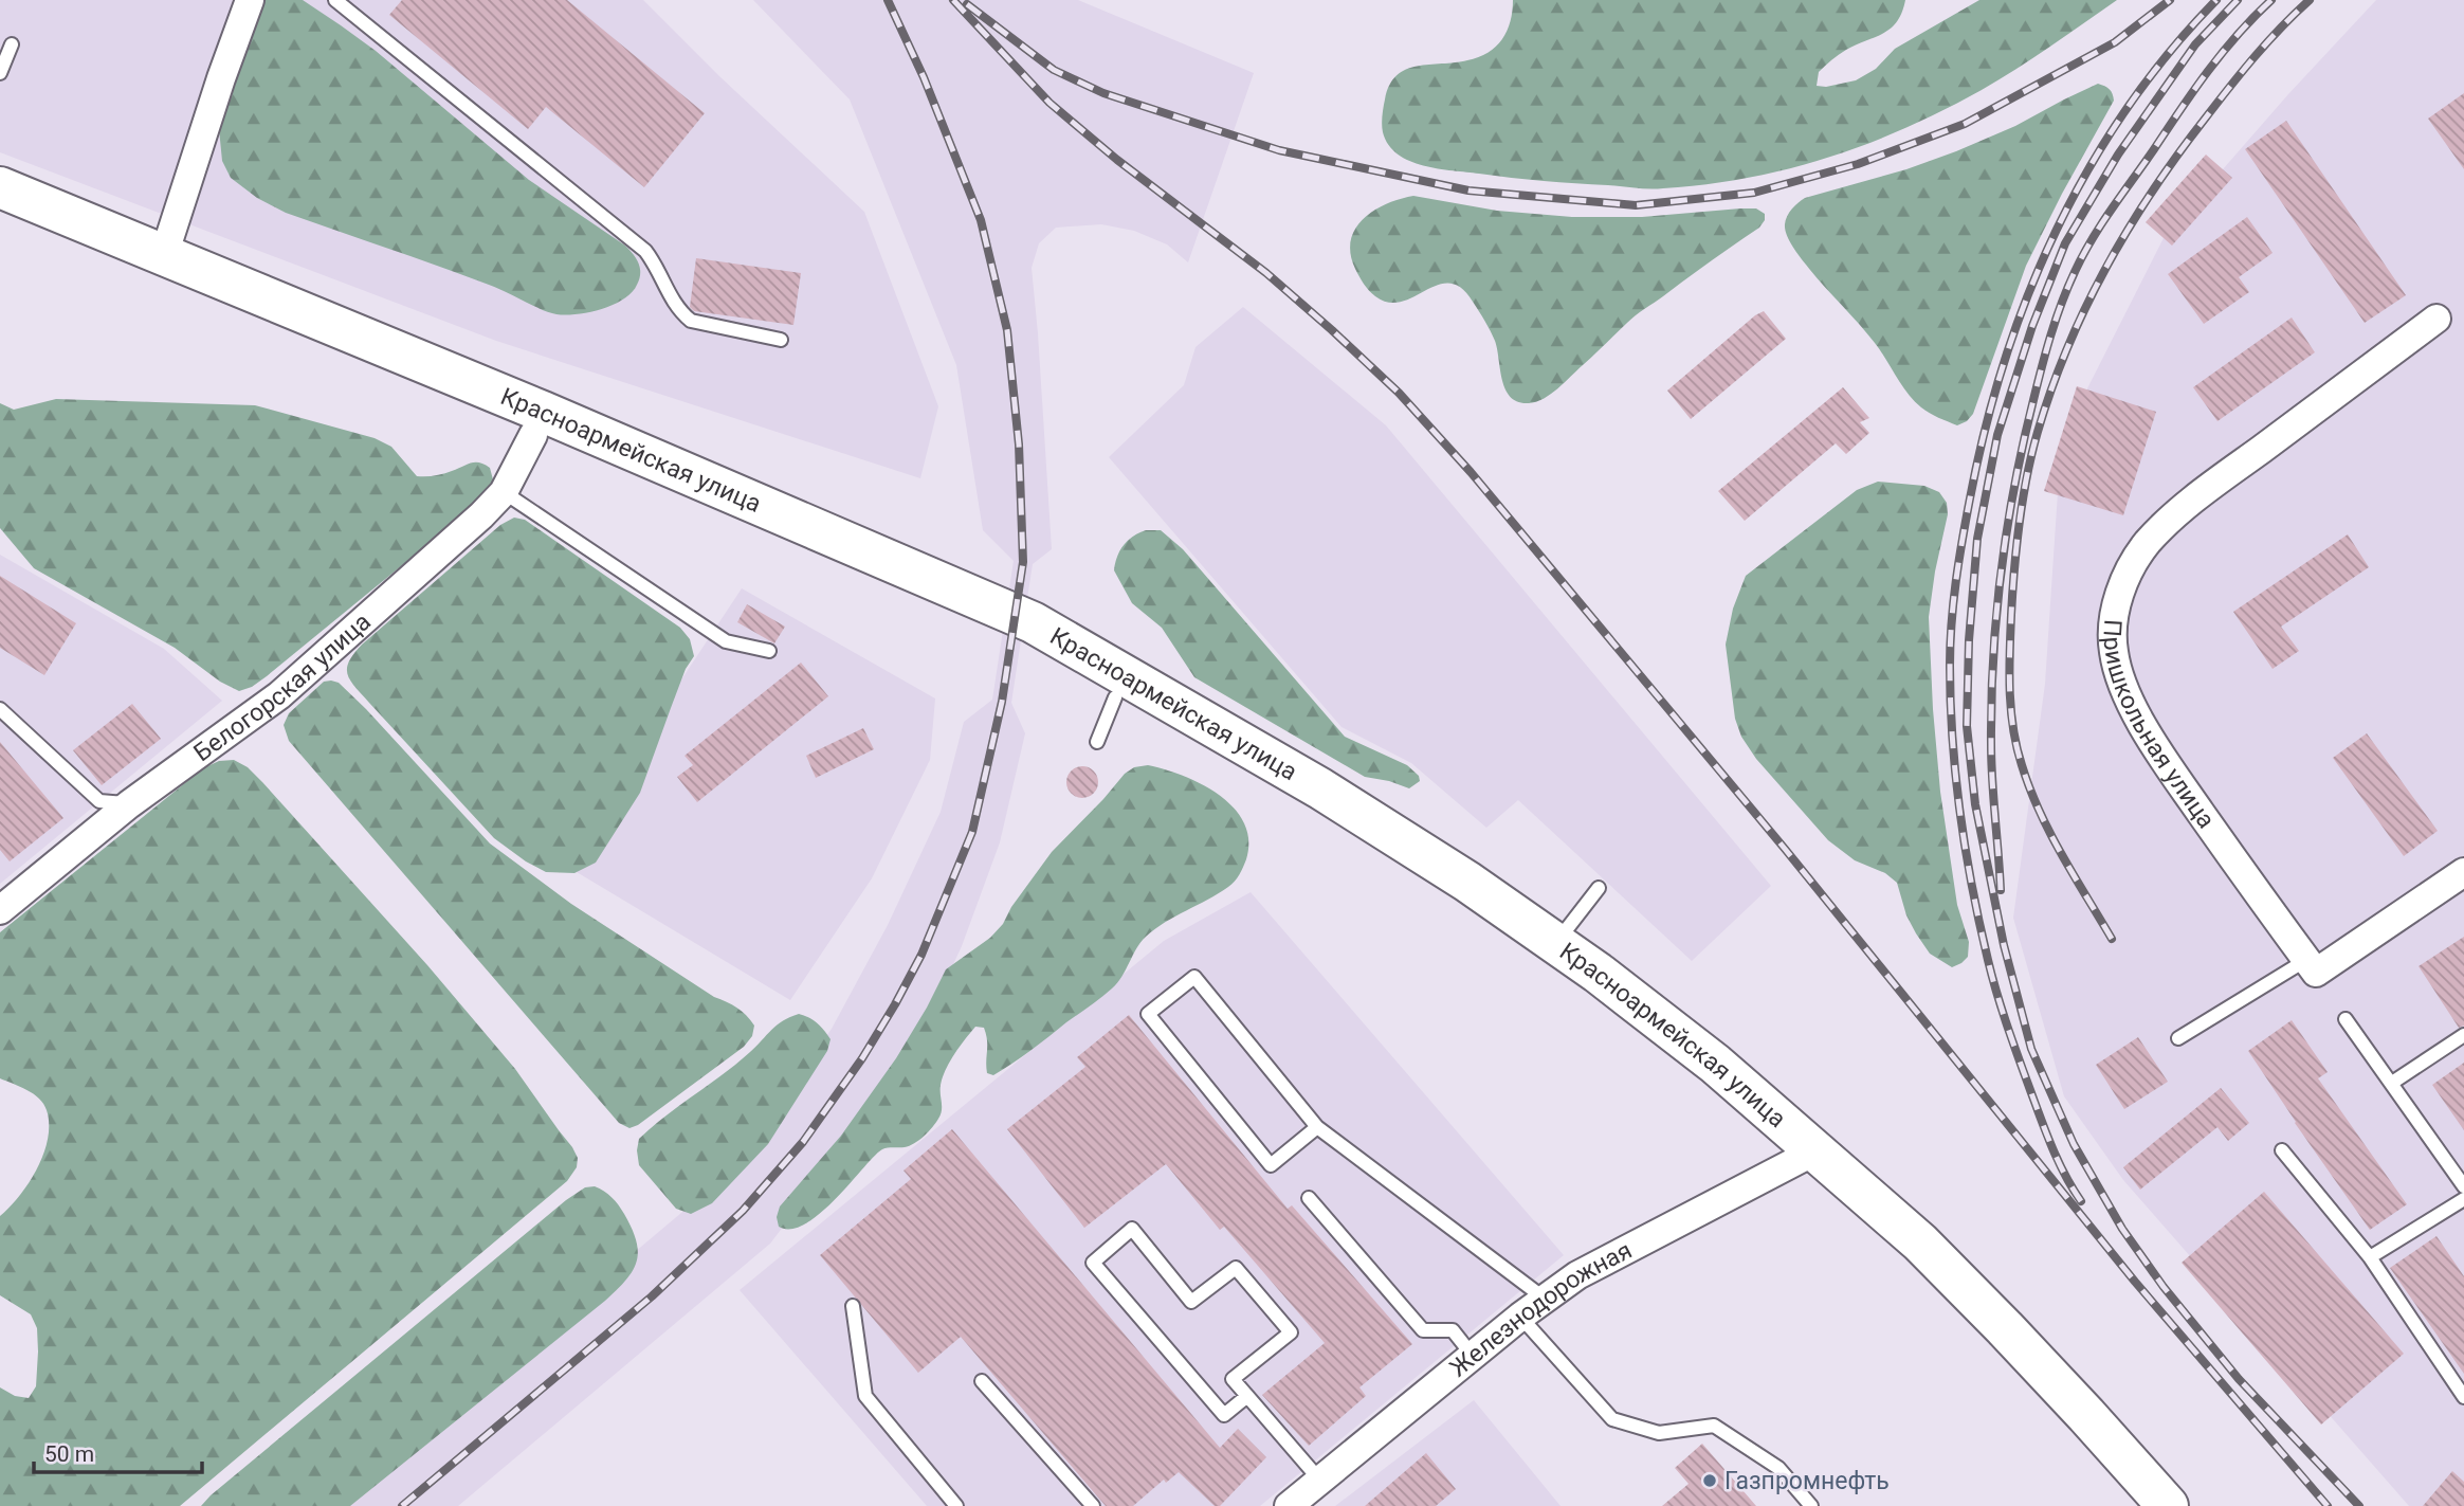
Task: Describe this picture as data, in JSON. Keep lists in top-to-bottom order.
{
  "streets": {
    "main road": ["Красноармейская улица"],
    "street": ["Белогорская улица", "Пришкольная улица", "Железнодорожная"]
  },
  "crossings": [
    ["Красноармейская улица", "Белогорская улица"],
    ["Красноармейская улица", "Железнодорожная"]
  ],
  "places": ["Газпромнефть"],
  "scale_bar": "50 m"
}
